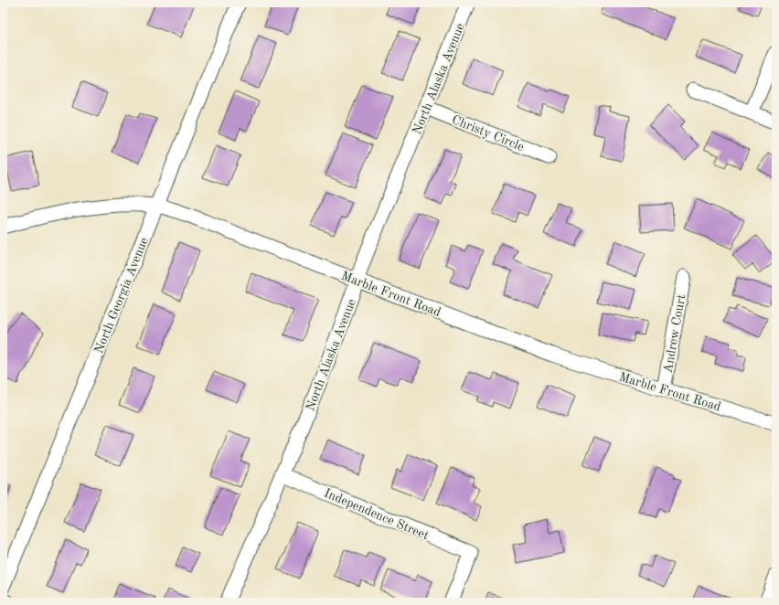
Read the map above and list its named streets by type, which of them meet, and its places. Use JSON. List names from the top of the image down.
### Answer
{
  "streets": {
    "street": [
      "North Alaska Avenue",
      "Christy Circle",
      "Marble Front Road",
      "North Georgia Avenue",
      "Andrew Court",
      "Independence Street"
    ]
  },
  "crossings": [
    ["North Alaska Avenue", "Christy Circle"],
    ["North Alaska Avenue", "Marble Front Road"],
    ["North Alaska Avenue", "Independence Street"],
    ["Marble Front Road", "North Georgia Avenue"],
    ["Marble Front Road", "Andrew Court"]
  ]
}
